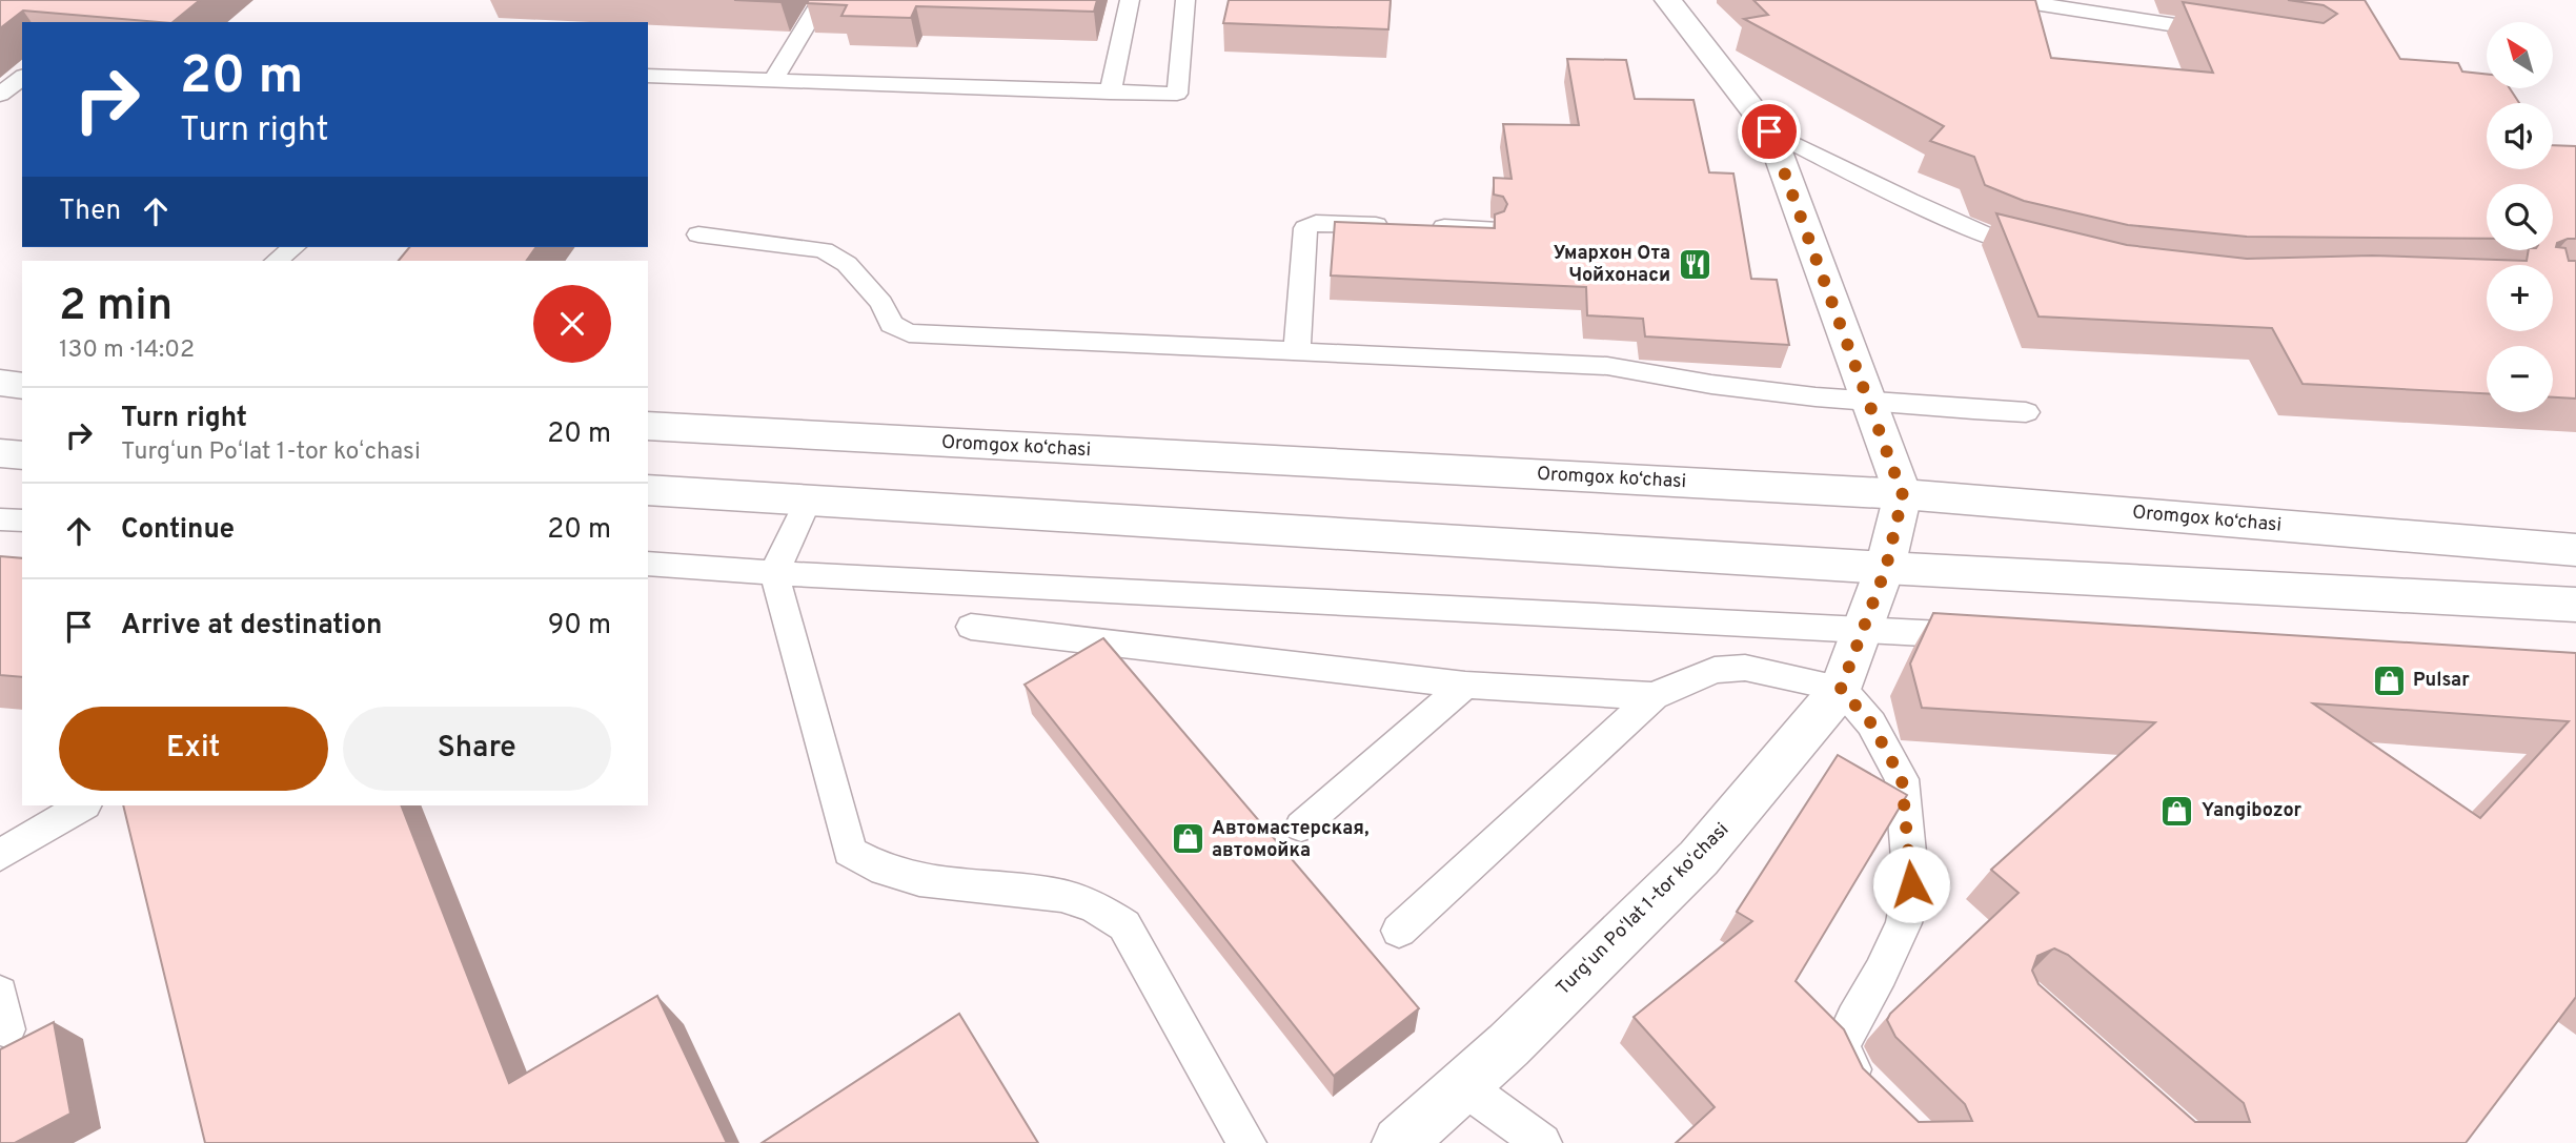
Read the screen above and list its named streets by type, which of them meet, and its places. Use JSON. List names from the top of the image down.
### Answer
{
  "streets": {
    "main road": ["Oromgox ko‘chasi", "Turgʻun Poʻlat 1-tor koʻchasi"]
  },
  "crossings": [
    ["Oromgox ko‘chasi", "Turgʻun Poʻlat 1-tor koʻchasi"]
  ],
  "places": {
    "restaurant": ["Умархон Ота Чойхонаси"],
    "shop": ["Pulsar", "Yangibozor", "Автомастерская, автомойка"]
  },
  "north": "top left",
  "page": {
    "map_buttons": ["+", "−"],
    "turn": ["20 m", "Turn right"],
    "then": "Then",
    "heading": ["2 min", "130 m · 14:02"],
    "list": [
      {
        "name": "Turn right",
        "note": "Turgʻun Poʻlat 1-tor koʻchasi",
        "value": "20 m"
      },
      {
        "name": "Continue",
        "value": "20 m"
      },
      {
        "name": "Arrive at destination",
        "value": "90 m"
      }
    ],
    "buttons": ["Exit", "Share"]
  }
}
